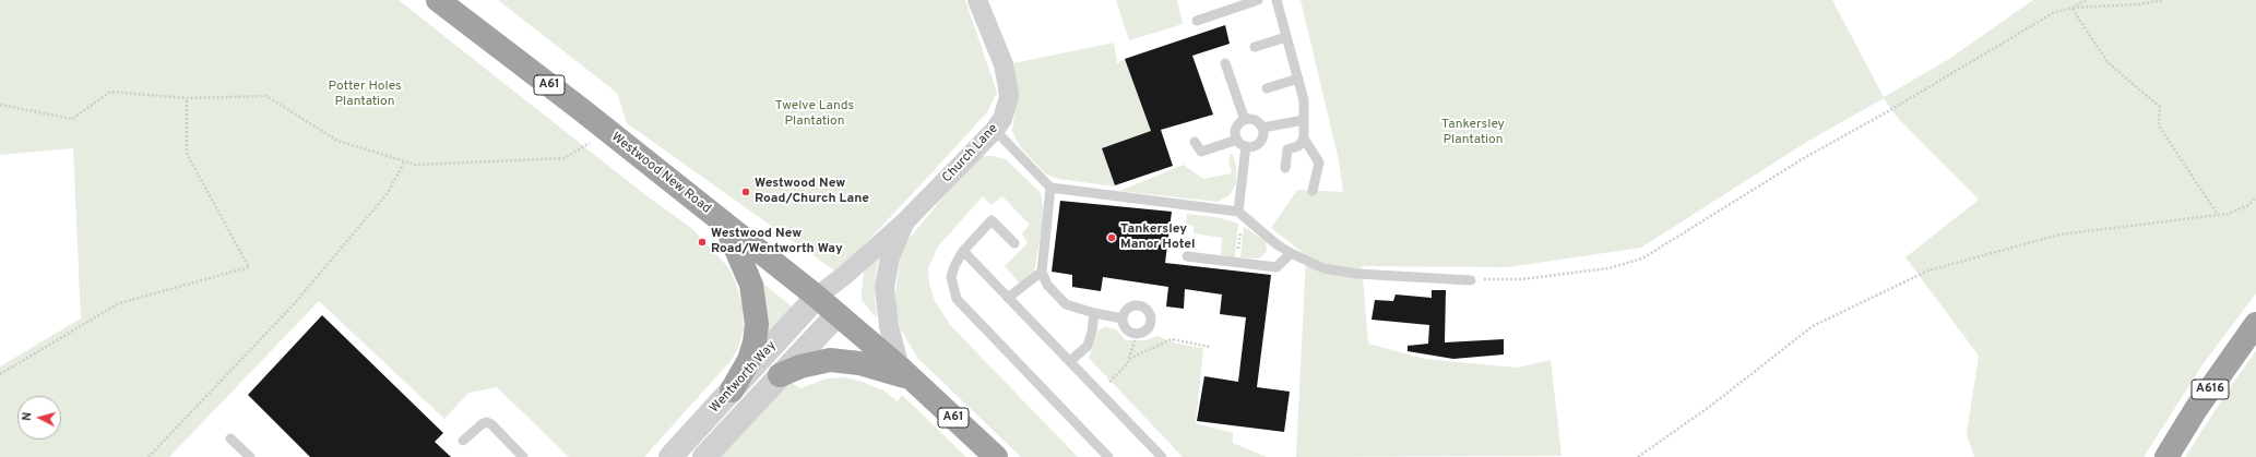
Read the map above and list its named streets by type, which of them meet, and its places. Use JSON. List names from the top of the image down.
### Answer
{
  "streets": {
    "highway": ["A61", "Westwood New Road", "A616"],
    "street": ["Church Lane", "Wentworth Way"]
  },
  "crossings": [
    ["Church Lane", "Westwood New Road"],
    ["Church Lane", "Wentworth Way"],
    ["Westwood New Road", "Wentworth Way"]
  ],
  "parks": ["Potter Holes Plantation", "Twelve Lands Plantation", "Tankersley Plantation"],
  "places": ["Westwood New Road/Church Lane", "Tankersley Manor Hotel", "Westwood New Road/Wentworth Way"],
  "north": "left"
}
